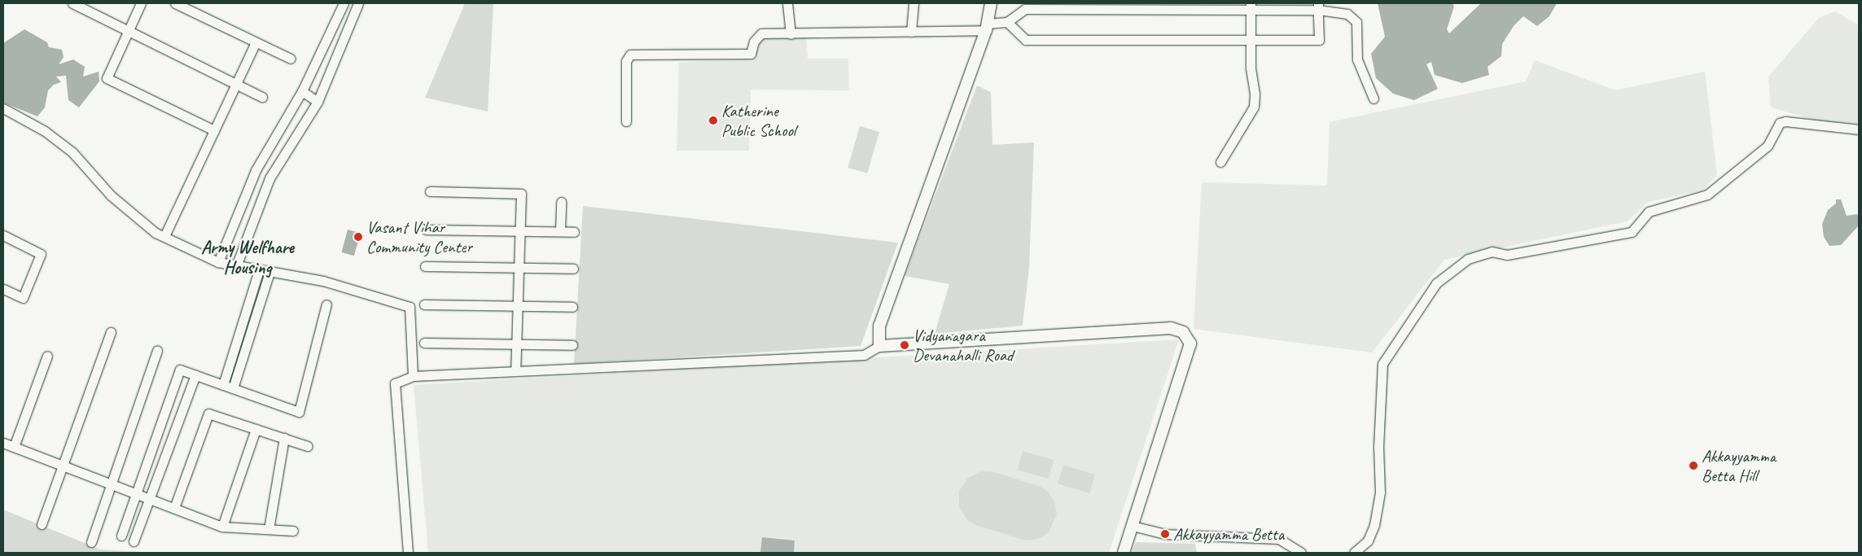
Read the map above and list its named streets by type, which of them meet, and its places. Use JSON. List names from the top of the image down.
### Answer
{
  "districts": ["Army Welfhare Housing"],
  "places": [
    "Katherine Public School",
    "Vasant Vihar Community Center",
    "Vidyanagara Devanahalli Road",
    "Akkayyamma Betta Hill",
    "Akkayyamma Betta"
  ]
}
